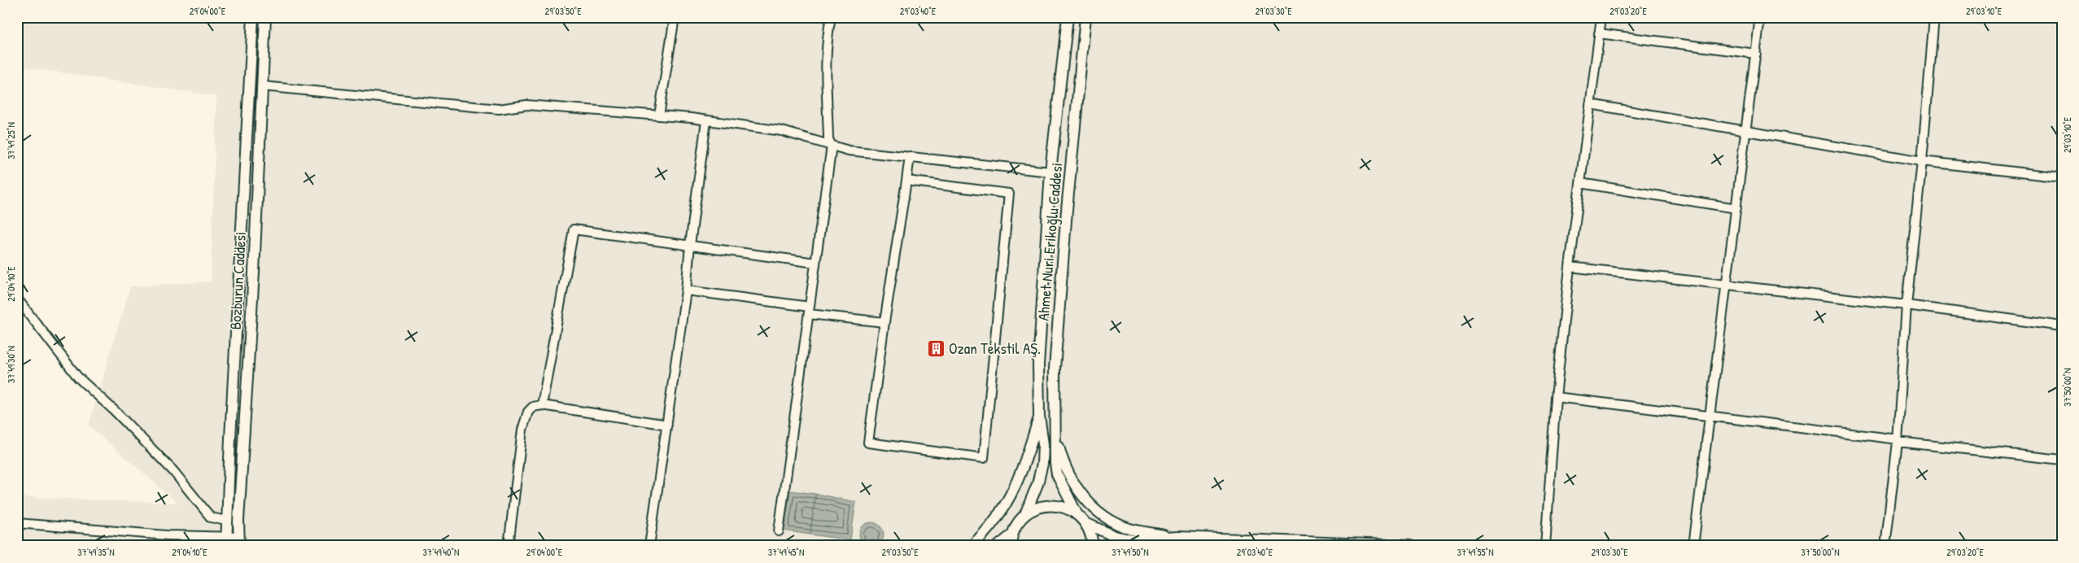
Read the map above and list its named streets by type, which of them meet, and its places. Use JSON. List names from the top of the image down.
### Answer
{
  "streets": {
    "main road": ["Ahmet Nuri Erikoğlu Caddesi", "Bozburun Caddesi"]
  },
  "places": {
    "building": ["Ozan Tekstil AŞ."]
  },
  "coordinates": [
    "29°04'00\"E",
    "29°03'50\"E",
    "29°03'40\"E",
    "29°03'30\"E",
    "29°03'20\"E",
    "29°03'10\"E",
    "37°49'25\"N",
    "29°04'10\"E",
    "37°49'30\"N",
    "37°50'00\"N",
    "37°49'35\"N",
    "37°49'40\"N",
    "37°49'45\"N",
    "37°49'50\"N",
    "37°49'55\"N"
  ]
}
